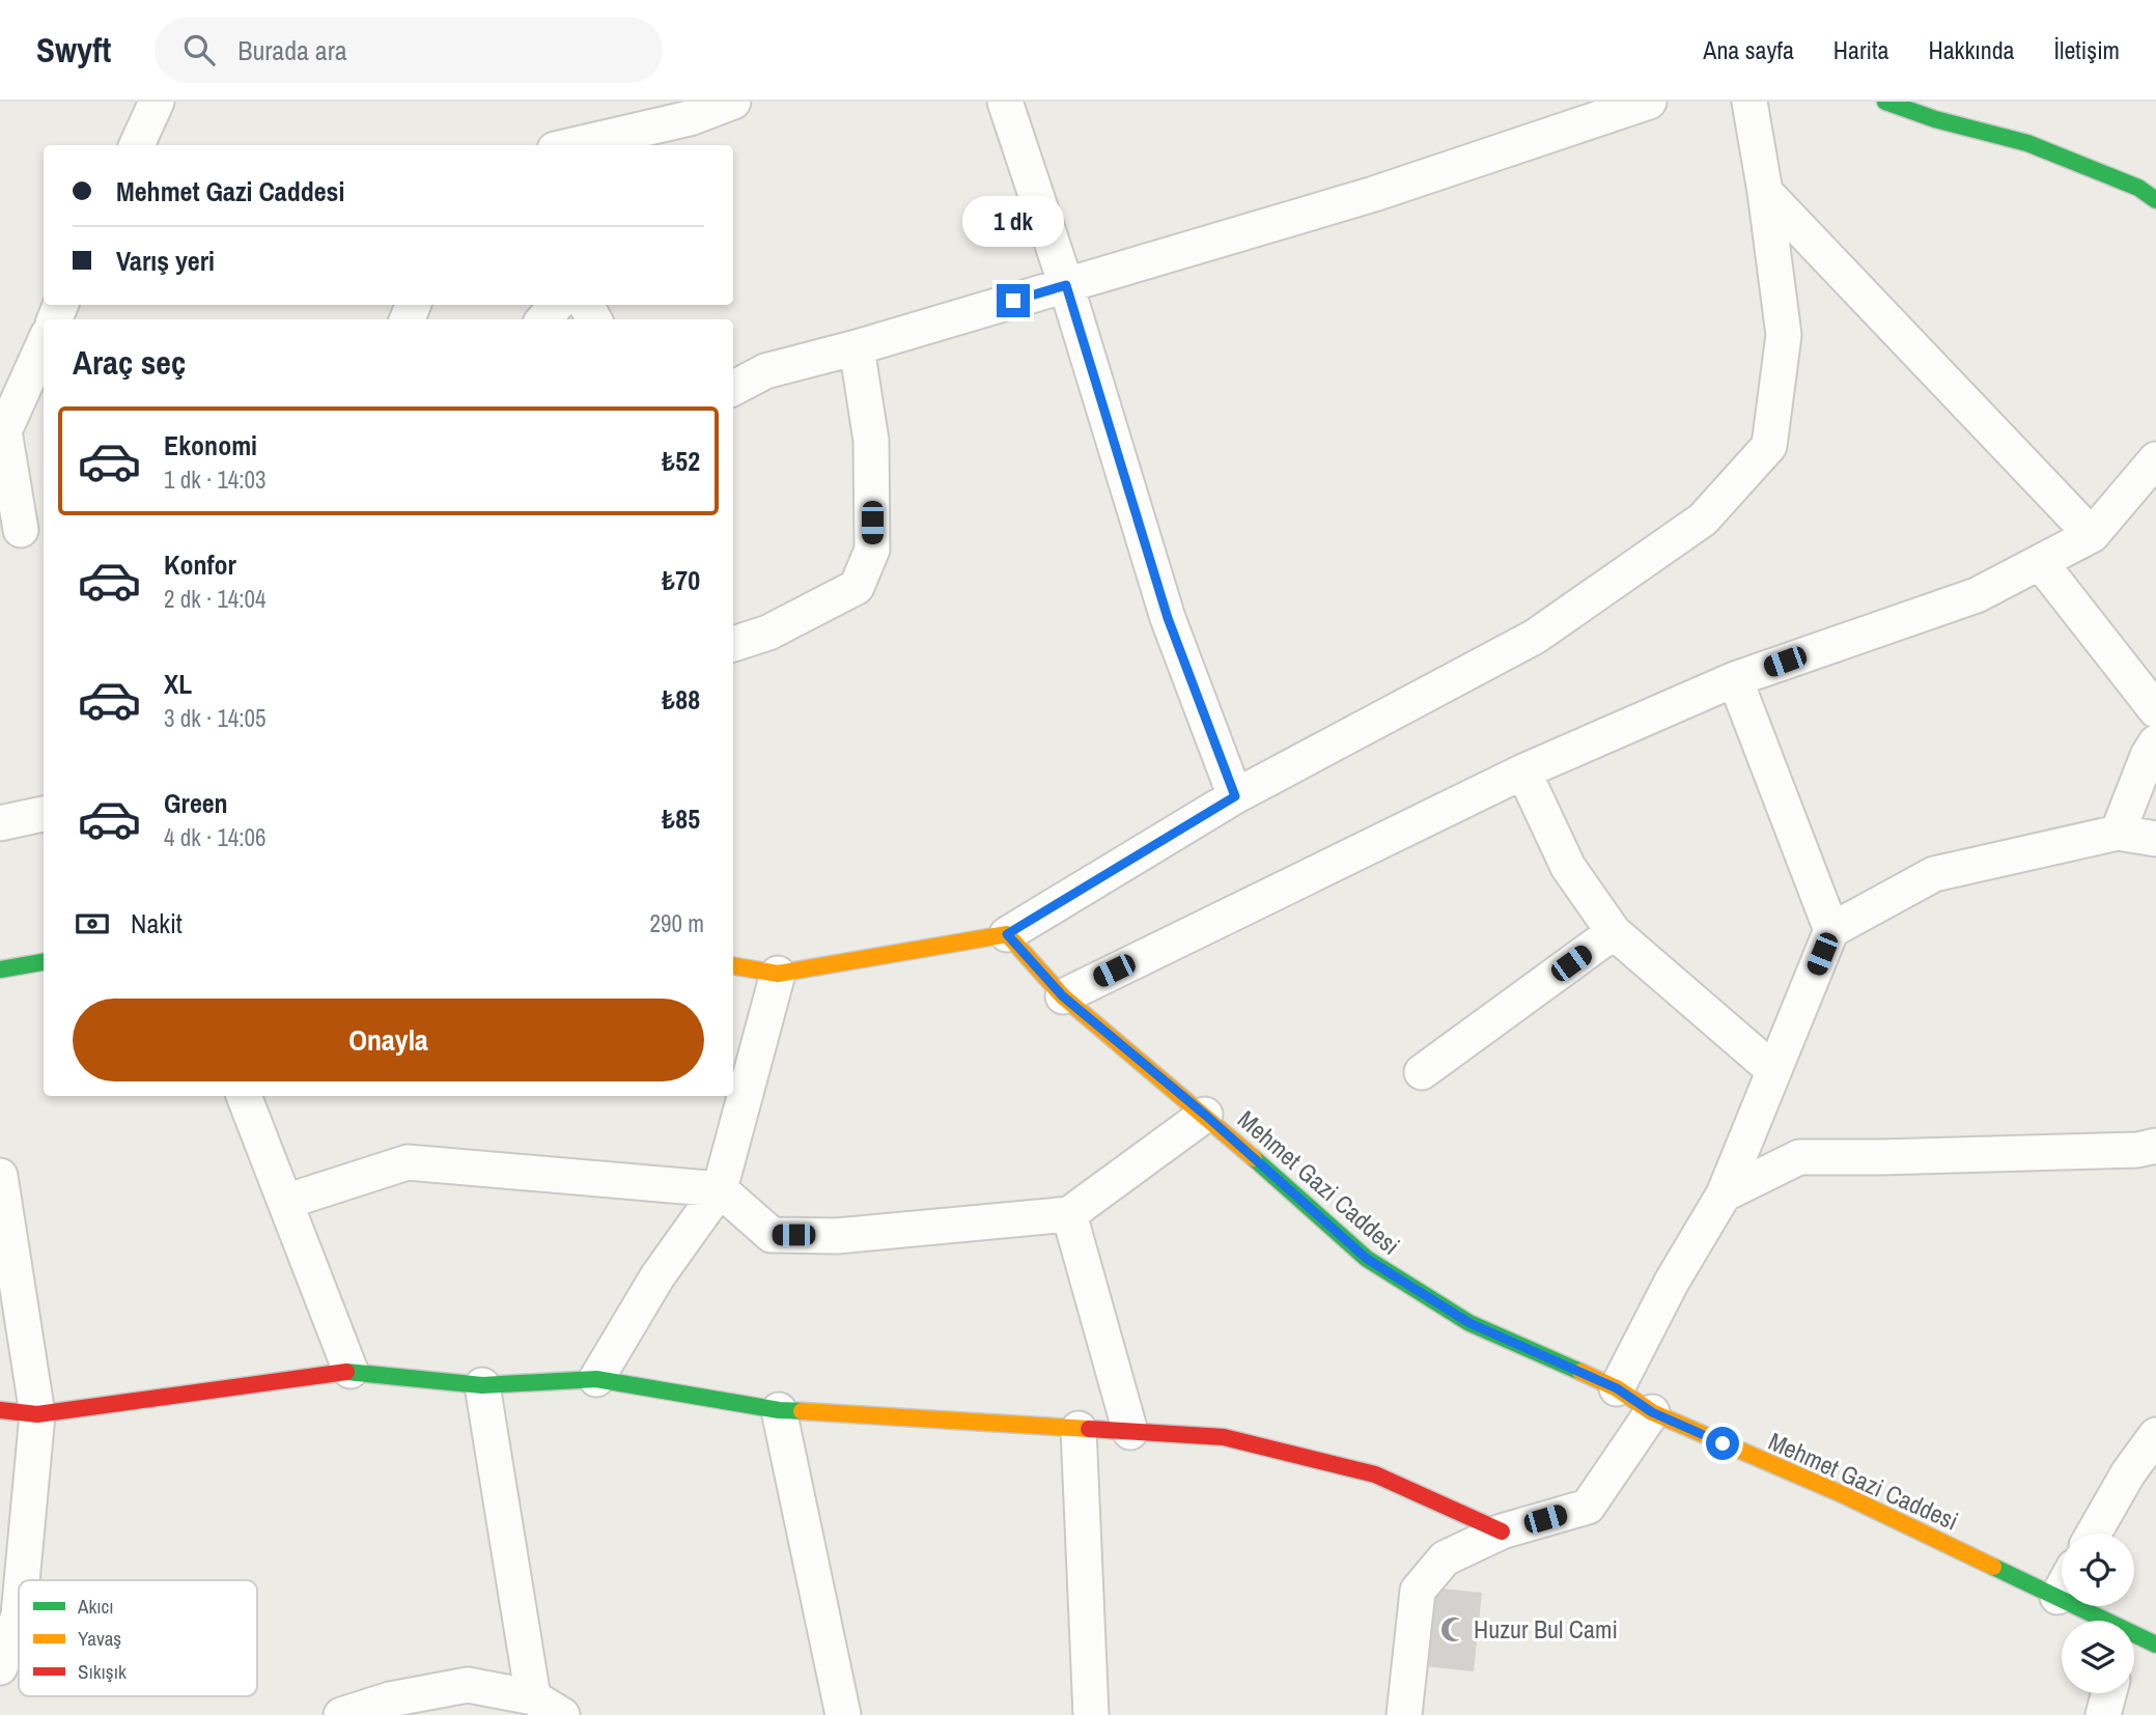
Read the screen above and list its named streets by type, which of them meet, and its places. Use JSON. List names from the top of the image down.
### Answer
{
  "streets": {
    "street": ["Mehmet Gazi Caddesi"]
  },
  "places": {
    "mosque": ["Huzur Bul Cami"]
  },
  "legend": ["Akıcı", "Yavaş", "Sıkışık"],
  "page": {
    "header": "Swyft",
    "search": "Burada ara",
    "nav": [
      "Ana sayfa",
      "Harita",
      "Hakkında",
      "İletişim"
    ],
    "banner": ["Mehmet Gazi Caddesi", "Varış yeri"],
    "bubble": "1 dk",
    "heading": "Araç seç",
    "list": [
      {
        "name": "Ekonomi",
        "note": "1 dk · 14:03",
        "value": "₺52"
      },
      {
        "name": "Konfor",
        "note": "2 dk · 14:04",
        "value": "₺70"
      },
      {
        "name": "XL",
        "note": "3 dk · 14:05",
        "value": "₺88"
      },
      {
        "name": "Green",
        "note": "4 dk · 14:06",
        "value": "₺85"
      }
    ],
    "pay": ["Nakit", "290 m"],
    "buttons": "Onayla"
  }
}
